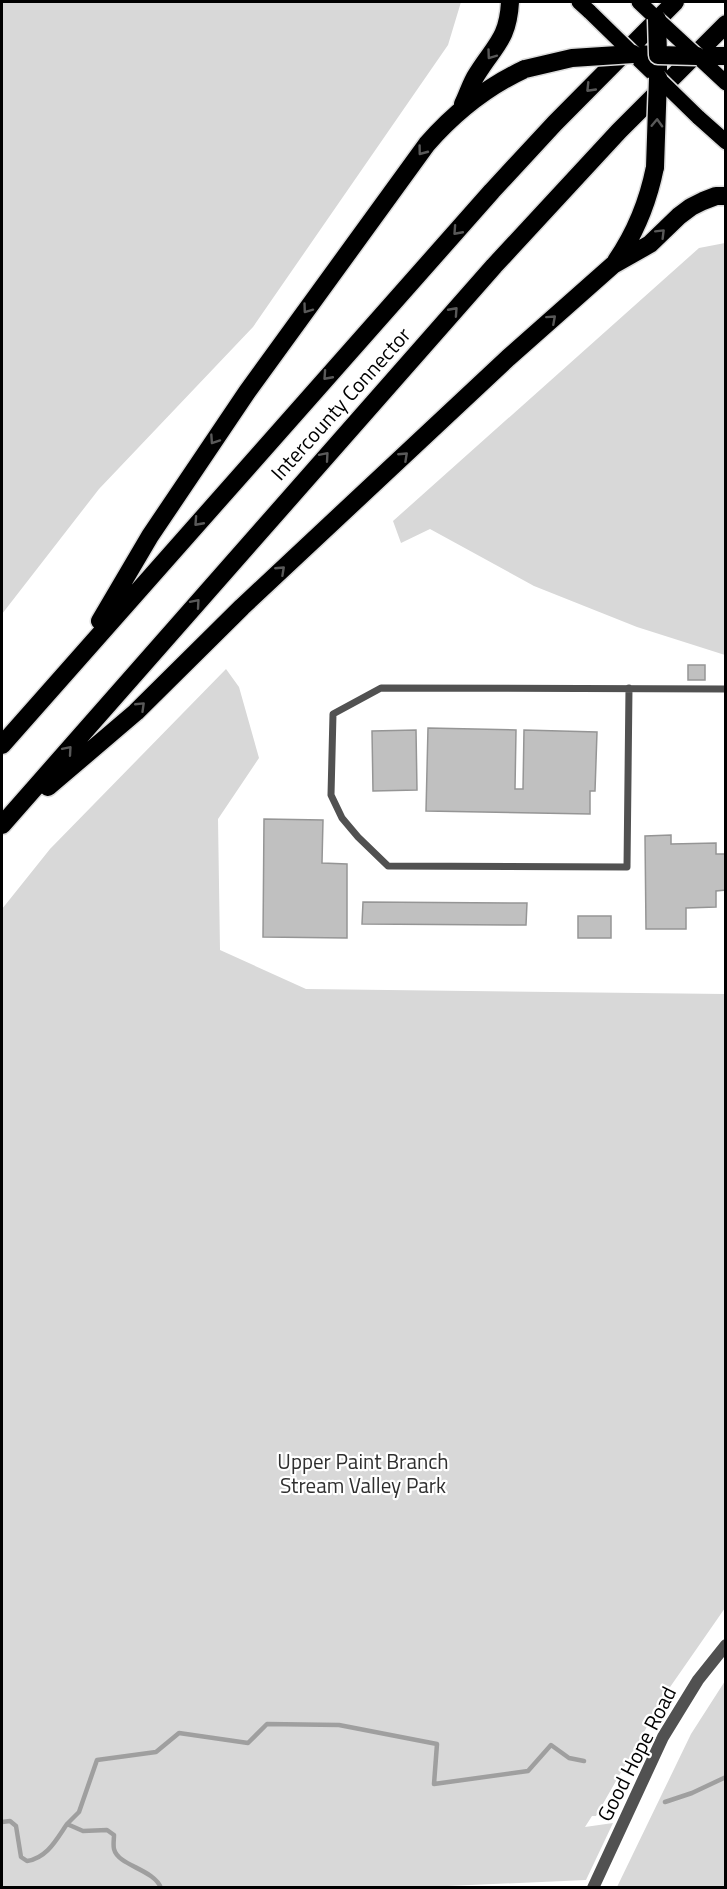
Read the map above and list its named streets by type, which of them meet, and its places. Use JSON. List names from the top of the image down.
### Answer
{
  "streets": {
    "highway": ["Intercounty Connector"],
    "street": ["Good Hope Road"]
  },
  "parks": ["Upper Paint Branch Stream Valley Park"]
}
